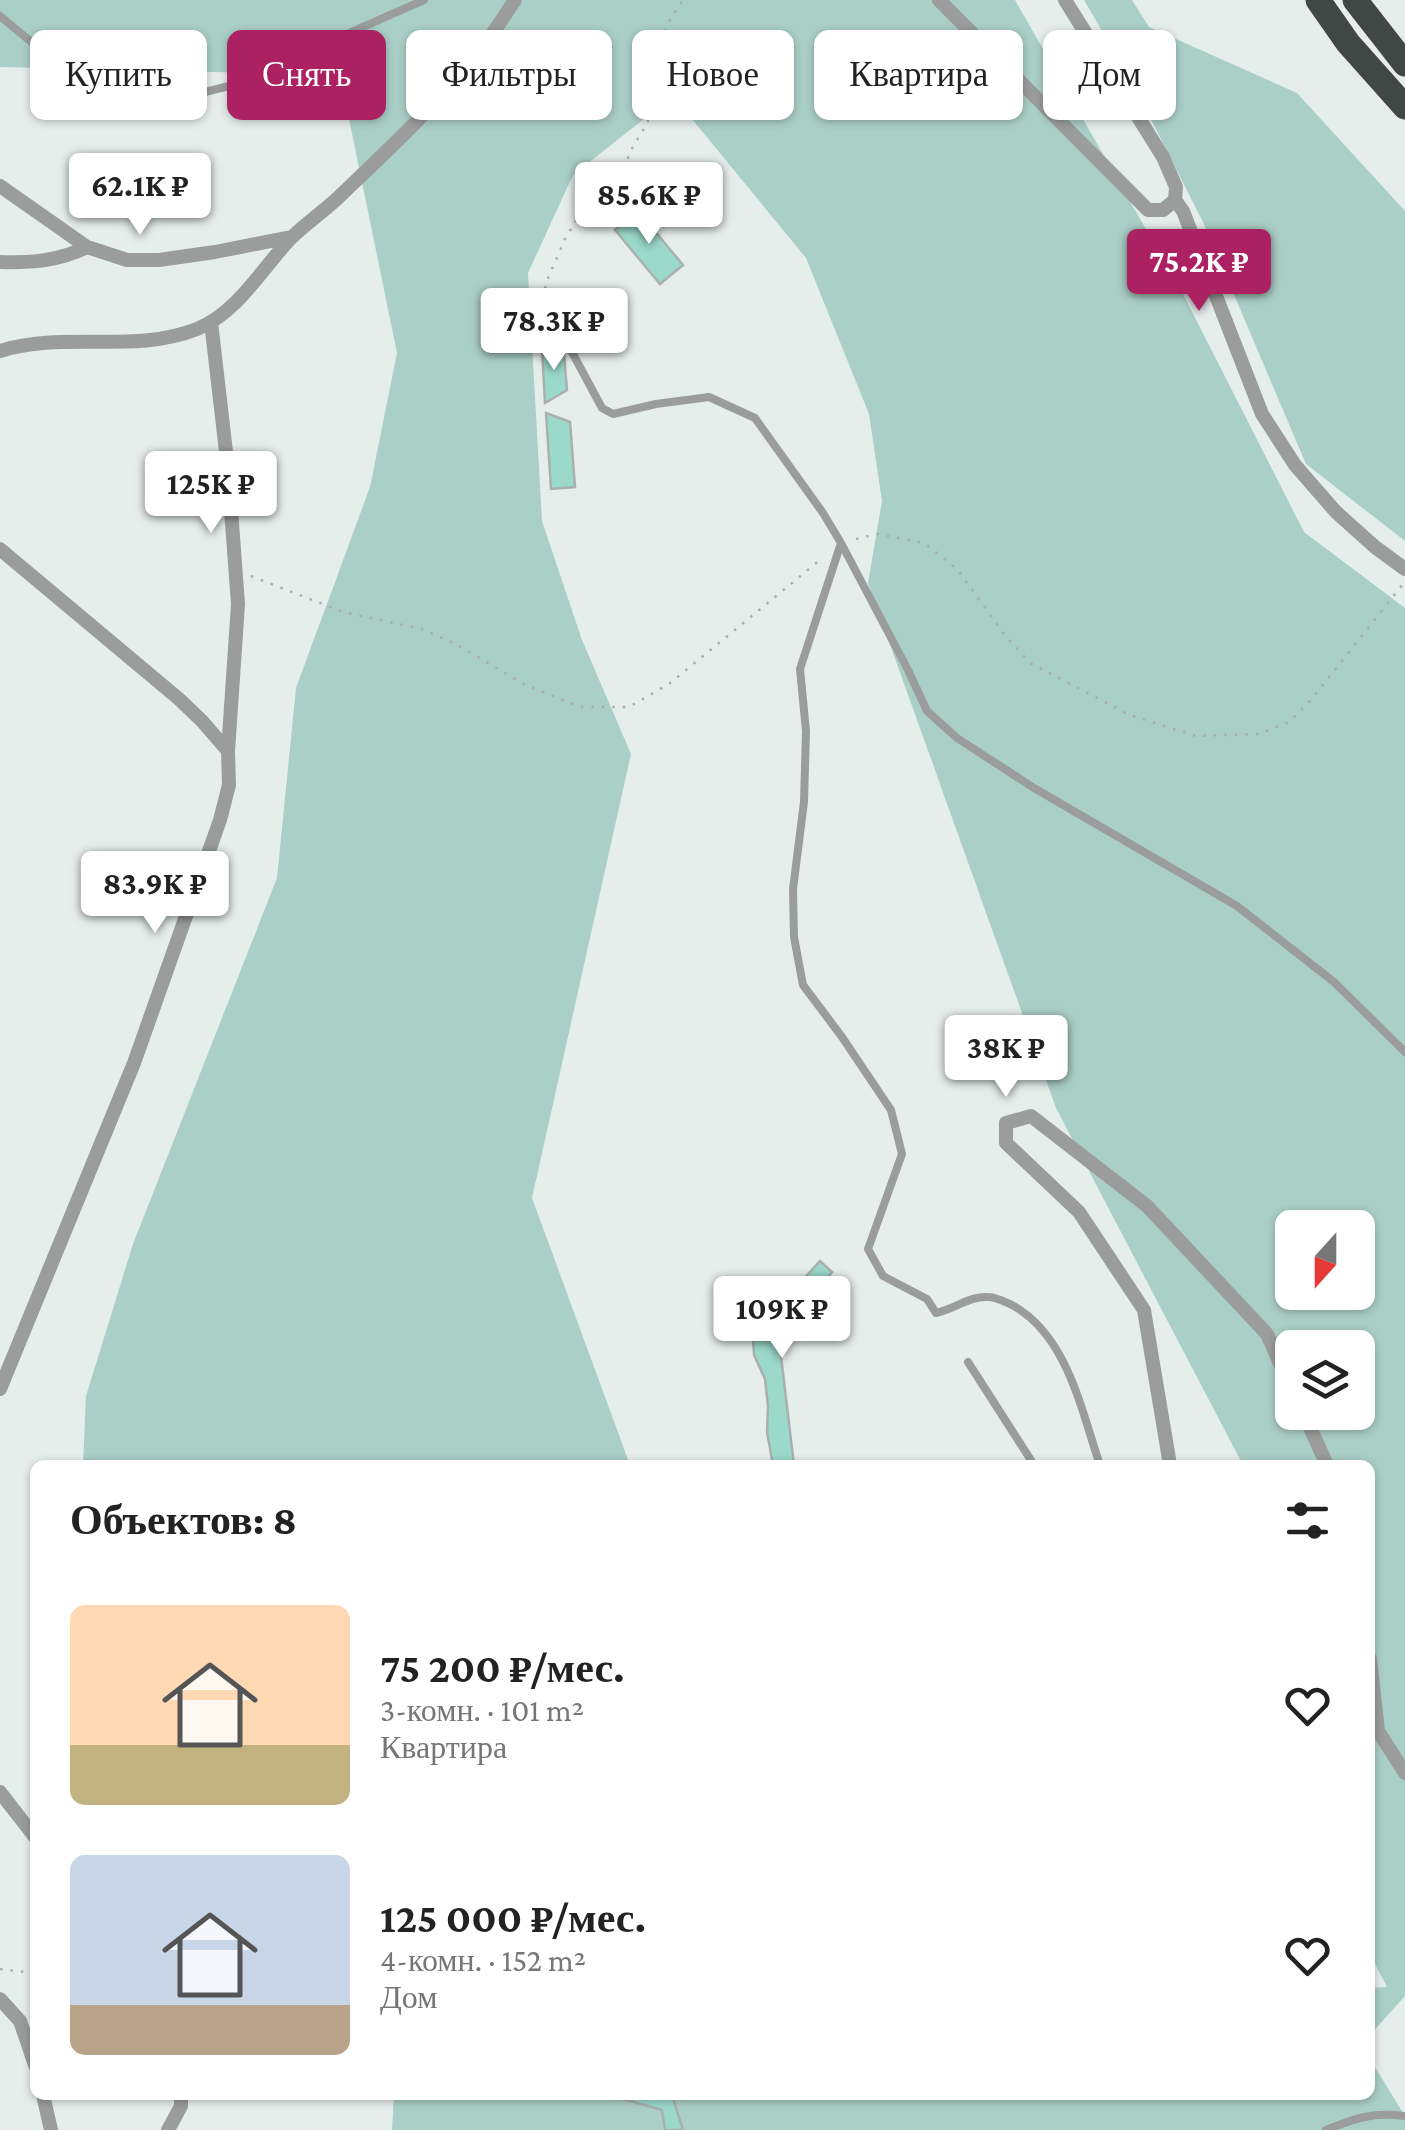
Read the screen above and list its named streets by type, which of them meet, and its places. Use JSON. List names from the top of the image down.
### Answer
{
  "north": "bottom",
  "page": {
    "chip": [
      "Купить",
      "Снять",
      "Фильтры",
      "Новое",
      "Квартира",
      "Дом"
    ],
    "price": [
      "62.1K ₽",
      "85.6K ₽",
      "75.2K ₽",
      "78.3K ₽",
      "125K ₽",
      "83.9K ₽",
      "38K ₽",
      "109K ₽"
    ],
    "heading": "Объектов: 8",
    "list": [
      {
        "name": "75 200 ₽/мес.",
        "note": "3-комн. · 101 m² · Квартира"
      },
      {
        "name": "125 000 ₽/мес.",
        "note": "4-комн. · 152 m² · Дом"
      }
    ]
  }
}
